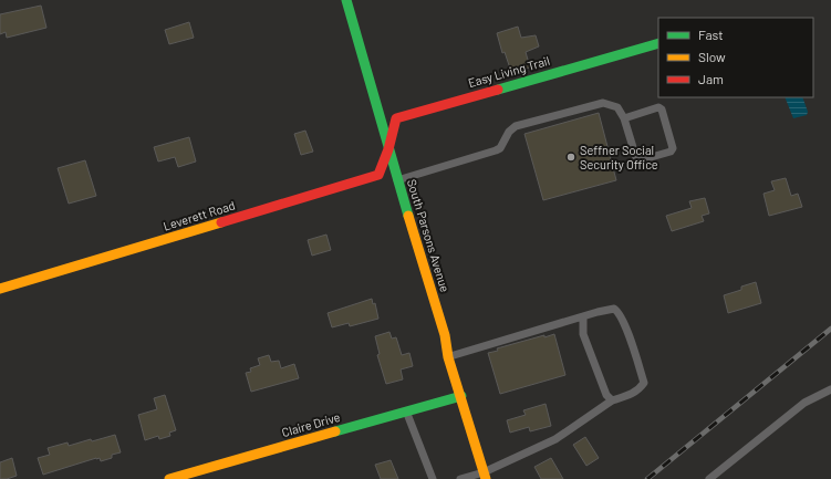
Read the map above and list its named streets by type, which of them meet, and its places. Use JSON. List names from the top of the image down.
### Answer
{
  "streets": {
    "street": [
      "Easy Living Trail",
      "Leverett Road",
      "South Parsons Avenue",
      "Claire Drive"
    ]
  },
  "crossings": [
    ["Easy Living Trail", "Leverett Road"],
    ["Easy Living Trail", "South Parsons Avenue"],
    ["Leverett Road", "South Parsons Avenue"],
    ["South Parsons Avenue", "Claire Drive"]
  ],
  "places": ["Seffner Social Security Office"],
  "legend": ["Fast", "Slow", "Jam"]
}
